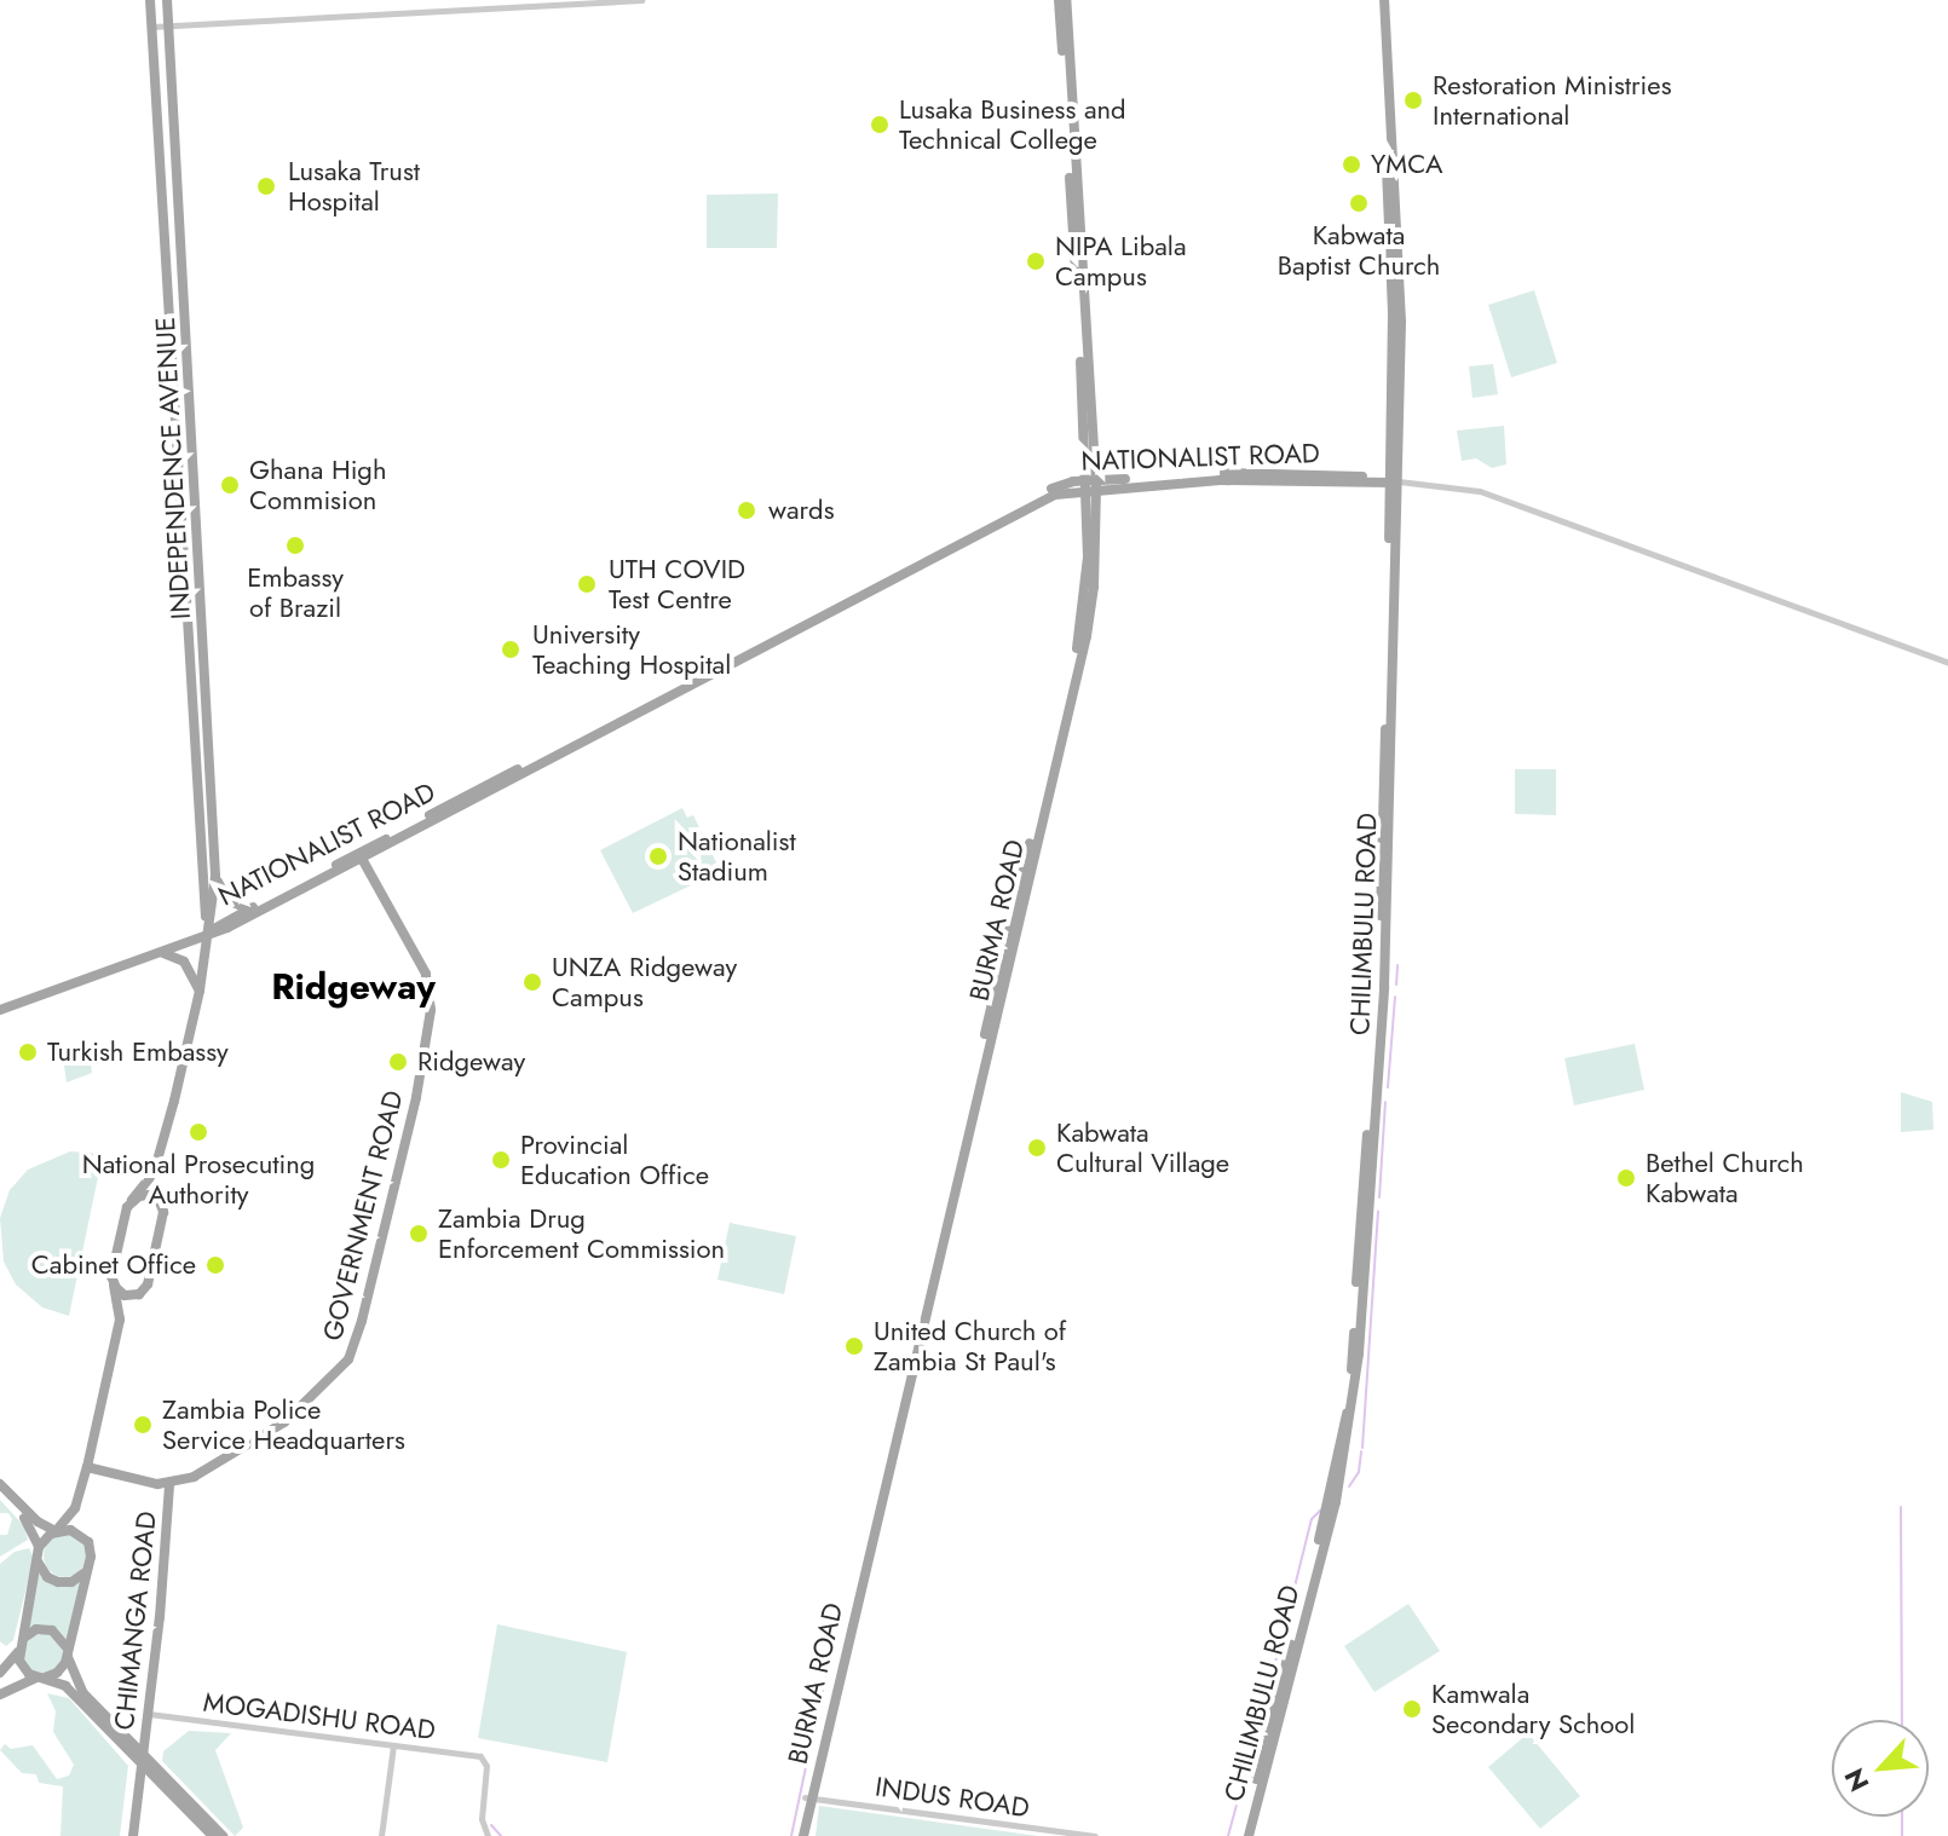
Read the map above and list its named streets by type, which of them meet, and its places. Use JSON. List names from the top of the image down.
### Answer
{
  "streets": {
    "main road": [
      "NATIONALIST ROAD",
      "INDEPENDENCE AVENUE",
      "BURMA ROAD",
      "CHILIMBULU ROAD",
      "GOVERNMENT ROAD",
      "CHIMANGA ROAD"
    ],
    "street": ["MOGADISHU ROAD", "INDUS ROAD"]
  },
  "crossings": [
    ["NATIONALIST ROAD", "INDEPENDENCE AVENUE"],
    ["NATIONALIST ROAD", "BURMA ROAD"],
    ["NATIONALIST ROAD", "CHILIMBULU ROAD"],
    ["NATIONALIST ROAD", "GOVERNMENT ROAD"],
    ["BURMA ROAD", "INDUS ROAD"],
    ["GOVERNMENT ROAD", "CHIMANGA ROAD"],
    ["CHIMANGA ROAD", "MOGADISHU ROAD"]
  ],
  "districts": ["Ridgeway"],
  "places": [
    "Restoration Ministries International",
    "Lusaka Business and Technical College",
    "YMCA",
    "Lusaka Trust Hospital",
    "Kabwata Baptist Church",
    "NIPA Libala Campus",
    "Ghana High Commision",
    "wards",
    "Embassy of Brazil",
    "UTH COVID Test Centre",
    "University Teaching Hospital",
    "Nationalist Stadium",
    "UNZA Ridgeway Campus",
    "Turkish Embassy",
    "Ridgeway",
    "National Prosecuting Authority",
    "Kabwata Cultural Village",
    "Provincial Education Office",
    "Bethel Church Kabwata",
    "Zambia Drug Enforcement Commission",
    "Cabinet Office",
    "United Church of Zambia St Paul's",
    "Zambia Police Service Headquarters",
    "Kamwala Secondary School"
  ],
  "north": "bottom left"
}
